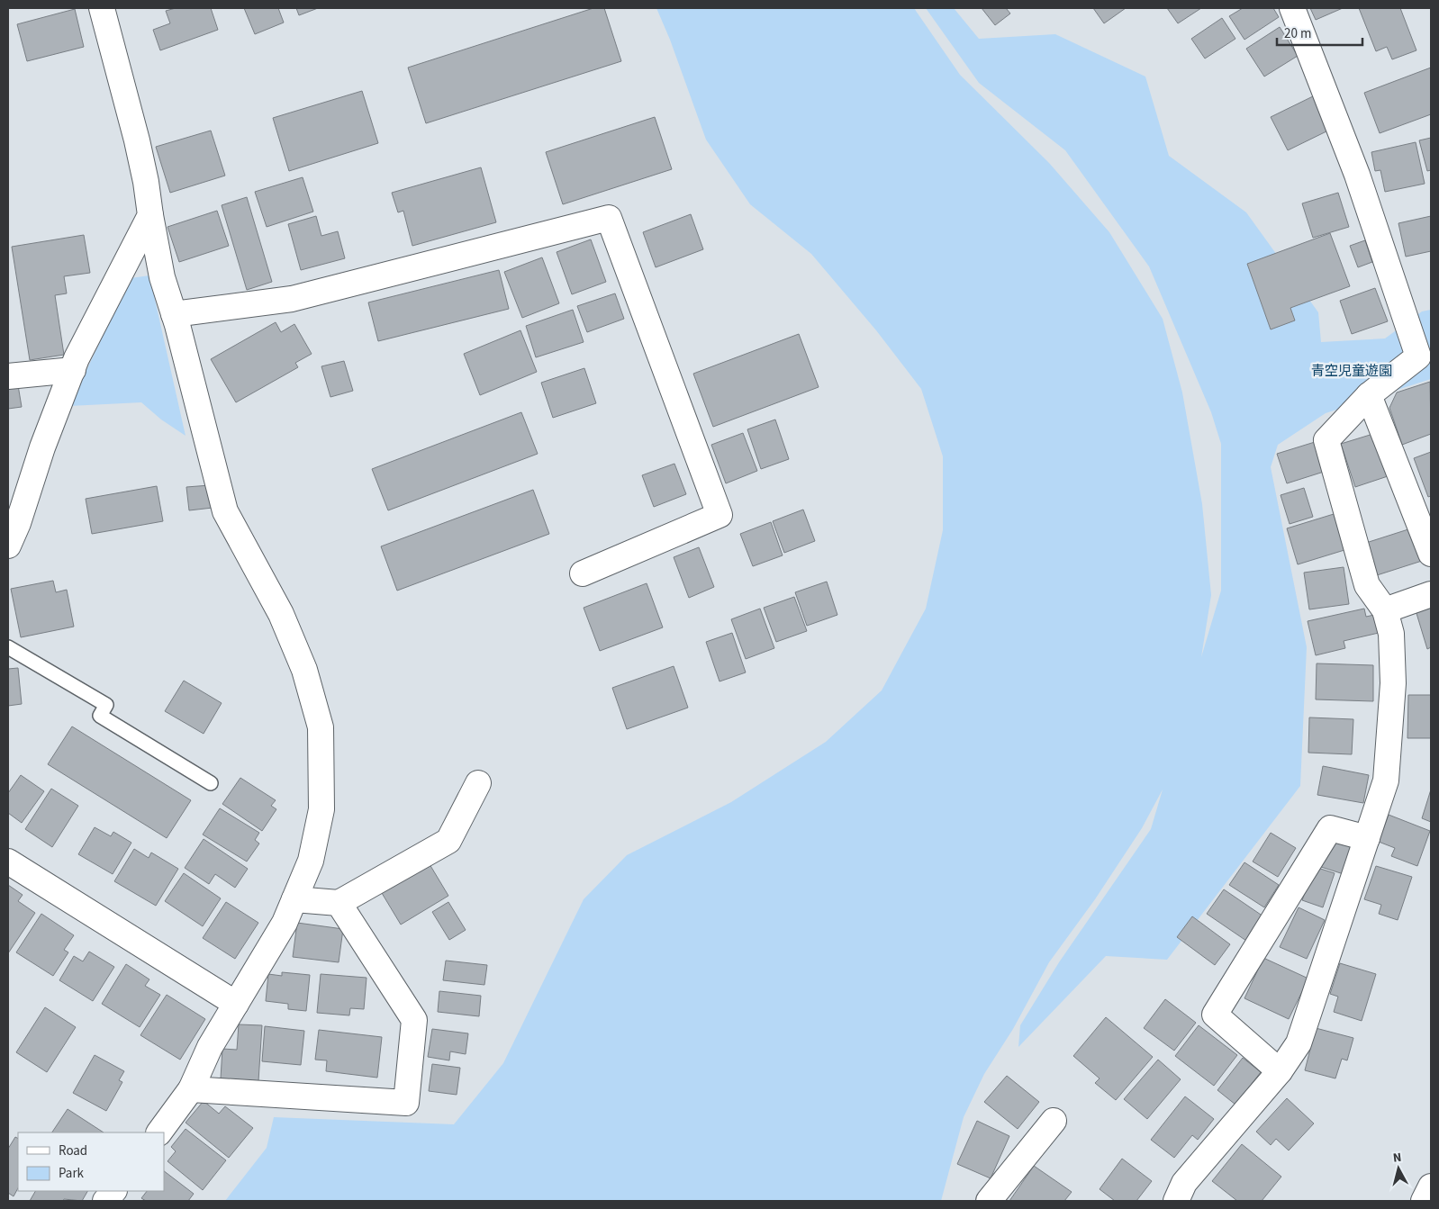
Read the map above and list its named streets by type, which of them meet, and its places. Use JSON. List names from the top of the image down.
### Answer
{
  "parks": ["青空児童遊園"],
  "legend": ["Road", "Park"],
  "scale_bar": "20 m",
  "north": "top"
}
